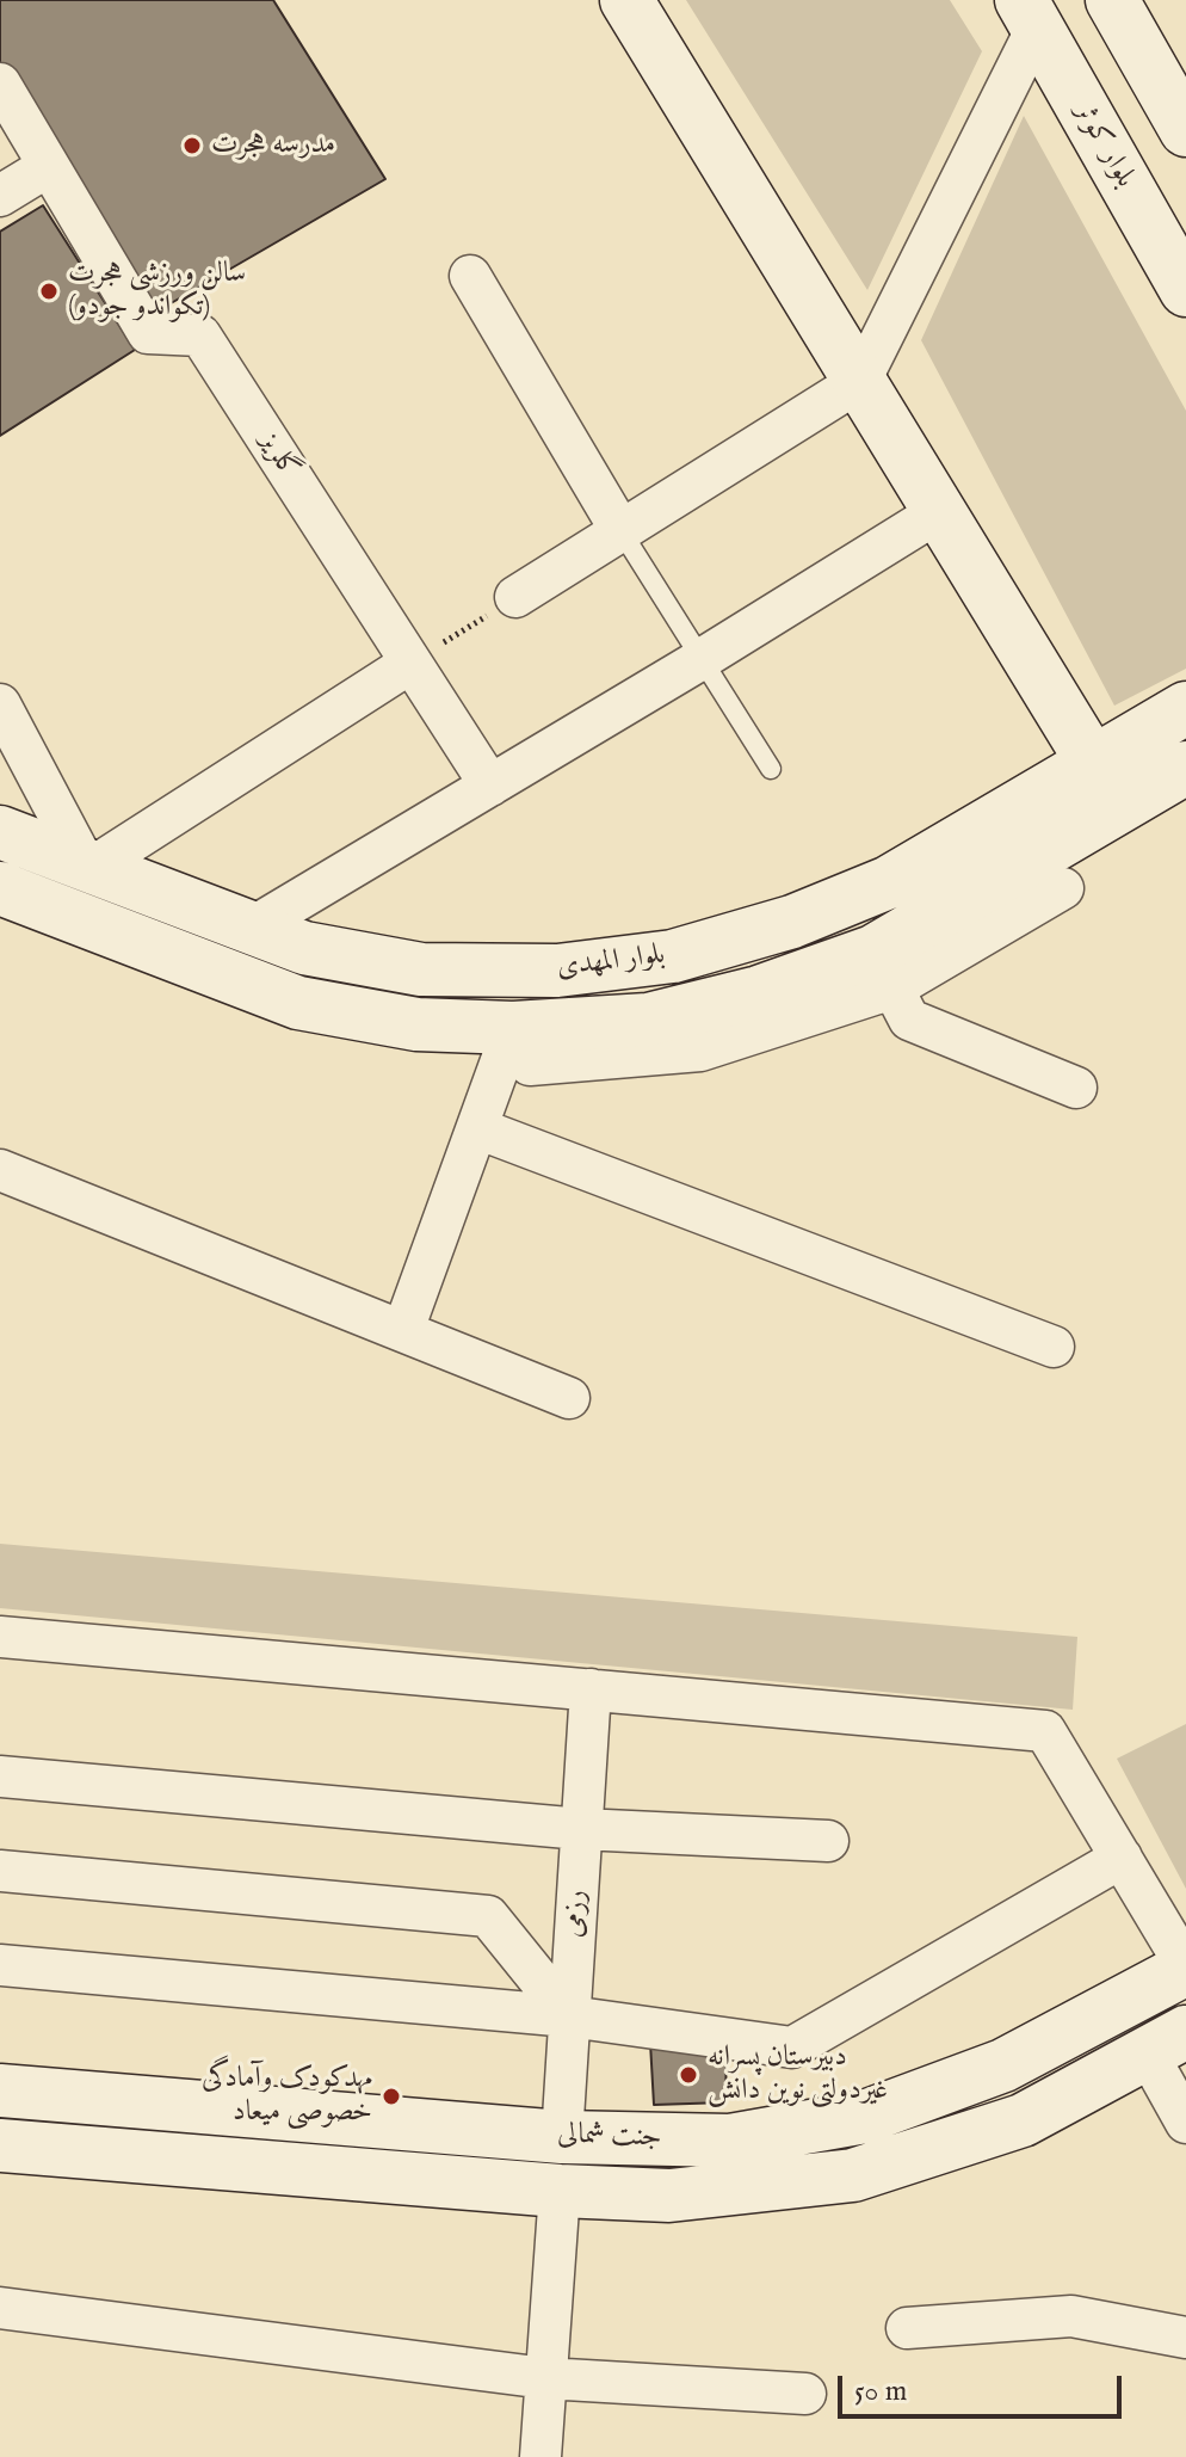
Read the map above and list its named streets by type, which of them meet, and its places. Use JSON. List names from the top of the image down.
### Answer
{
  "streets": {
    "main road": ["بلوار کوثر", "بلوار المهدی", "جنت شمالی"],
    "street": ["گلریز", "رزمی"]
  },
  "crossings": [
    ["رزمی", "جنت شمالی"]
  ],
  "places": [
    "مدرسه هجرت",
    "سالن ورزشی هجرت (تکواندو جودو)",
    "دبیرستان پسرانه غیردولتی نوین دانش",
    "مهدکودک وآمادگی خصوصی میعاد"
  ],
  "scale_bar": "50 m"
}
